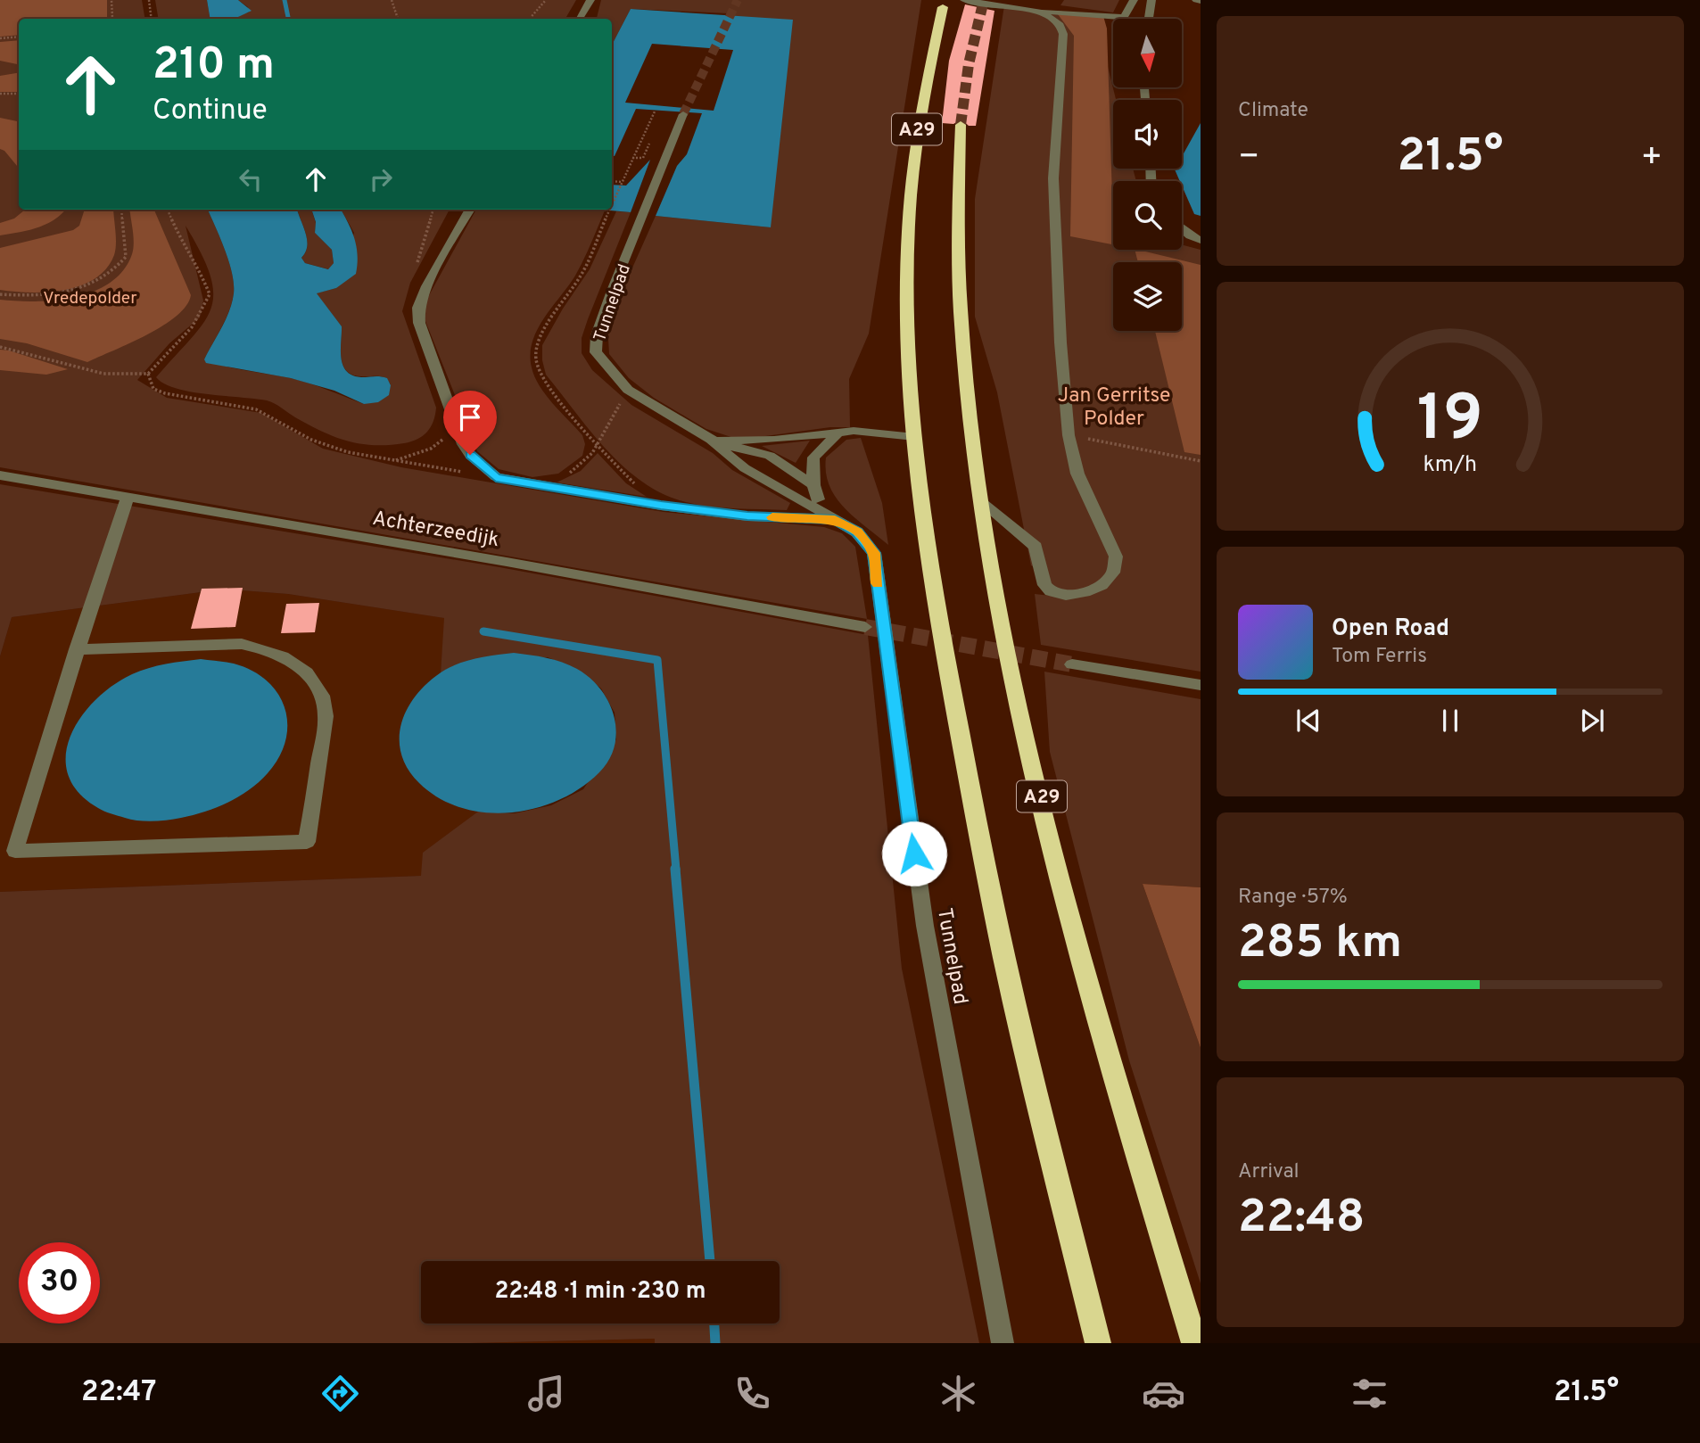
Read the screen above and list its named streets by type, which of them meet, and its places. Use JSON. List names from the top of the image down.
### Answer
{
  "streets": {
    "highway": ["A29"],
    "street": ["Tunnelpad", "Achterzeedijk"]
  },
  "parks": ["Vredepolder", "Jan Gerritse Polder"],
  "north": "bottom",
  "page": {
    "tile": [
      "Climate",
      ["Range · 57%", "285 km"],
      ["Arrival", "22:48"]
    ],
    "turn": ["210 m", "Continue"],
    "heat": ["−", "21.5°", "+"],
    "song": ["Open Road", "Tom Ferris"],
    "limit": "30",
    "trip": "22:48 · 1 min · 230 m",
    "tabs": ["22:47", "21.5°"],
    "gauge": ["19", "km/h"]
  }
}
